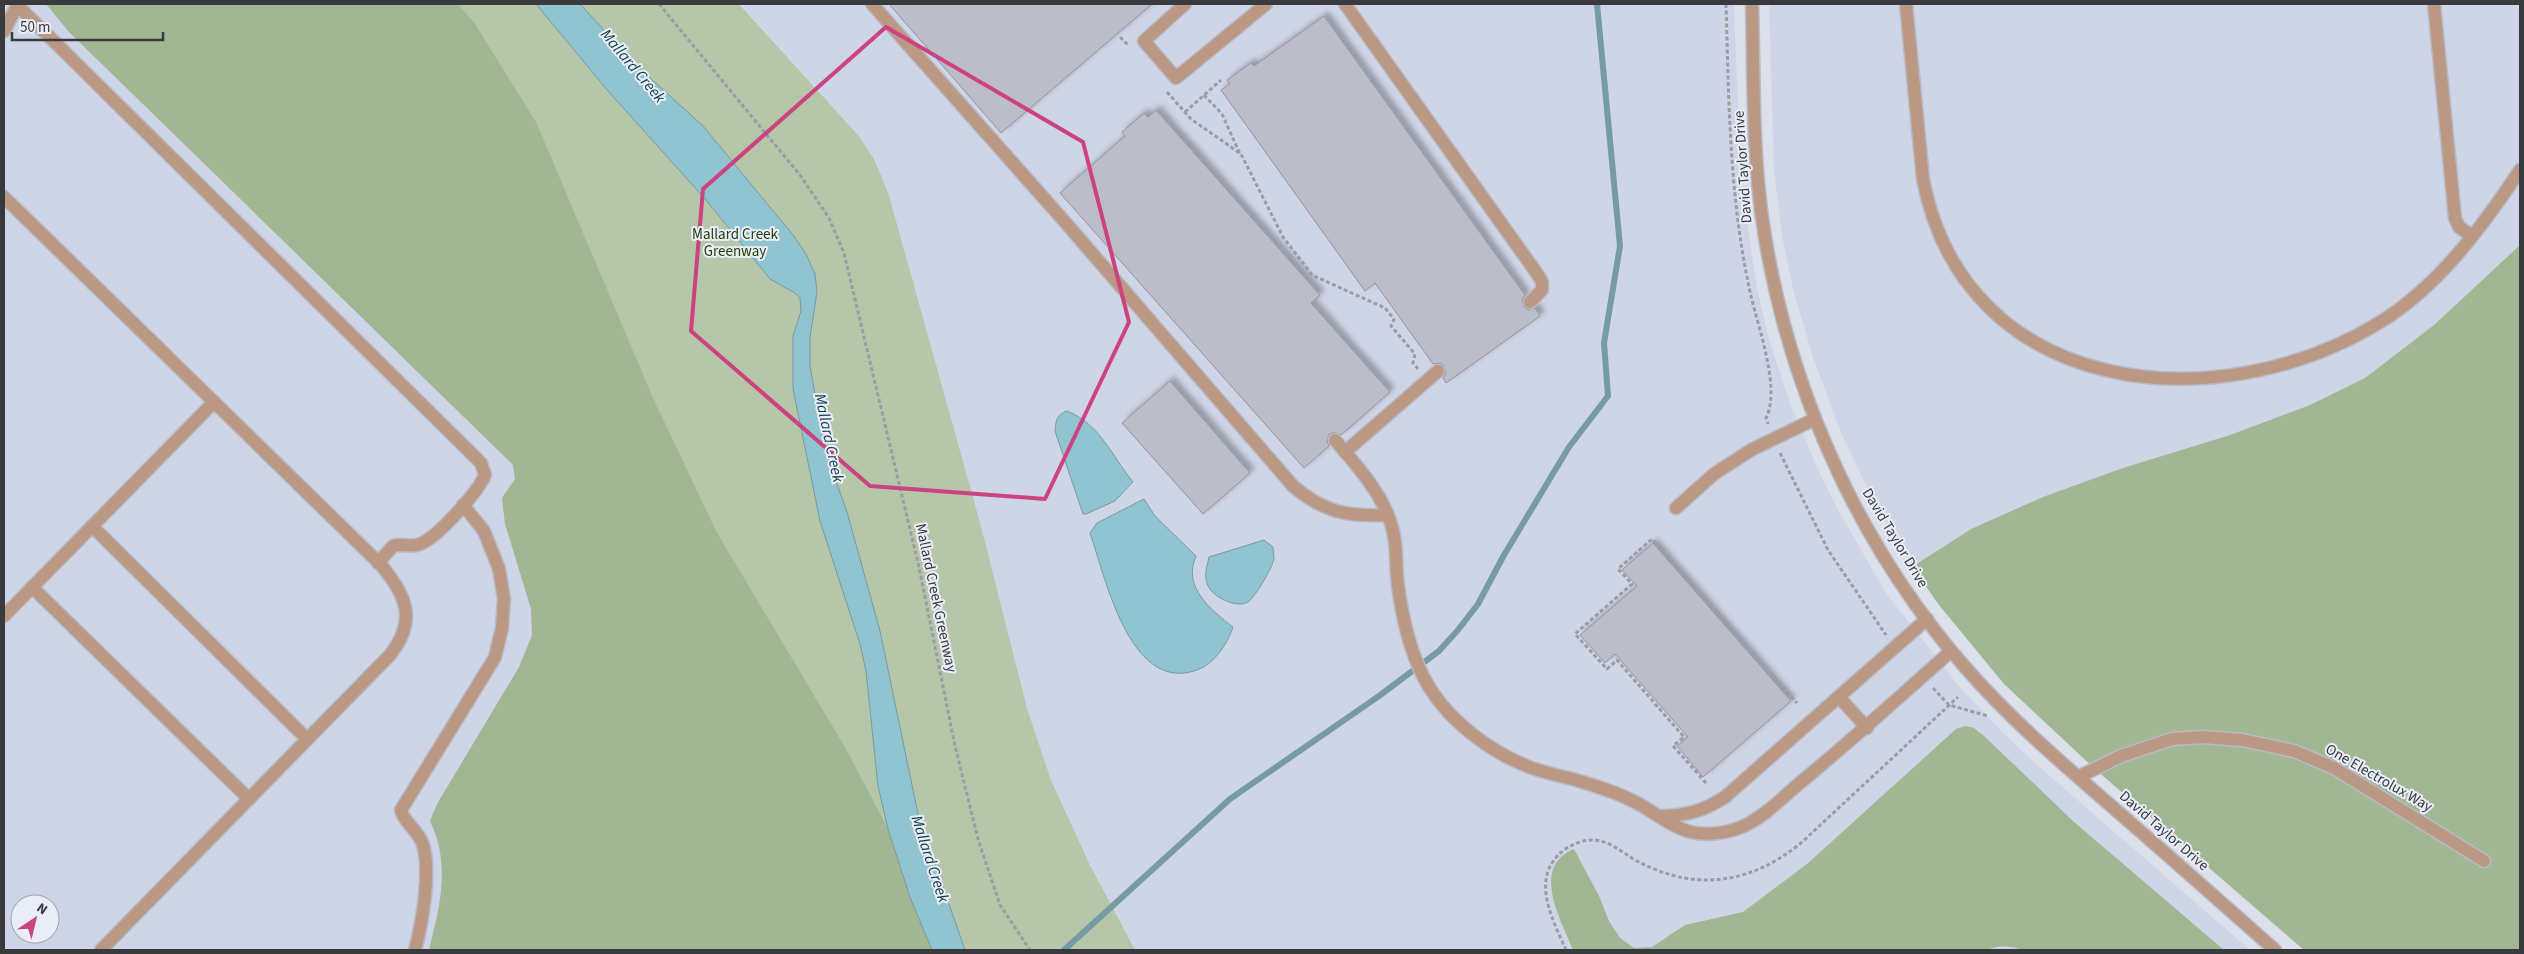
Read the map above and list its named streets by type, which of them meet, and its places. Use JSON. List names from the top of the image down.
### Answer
{
  "streets": {
    "street": ["David Taylor Drive", "One Electrolux Way"],
    "path": ["Mallard Creek Greenway"]
  },
  "crossings": [
    ["David Taylor Drive", "One Electrolux Way"]
  ],
  "water": ["Mallard Creek"],
  "parks": ["Mallard Creek Greenway"],
  "scale_bar": "50 m",
  "north": "top right"
}
